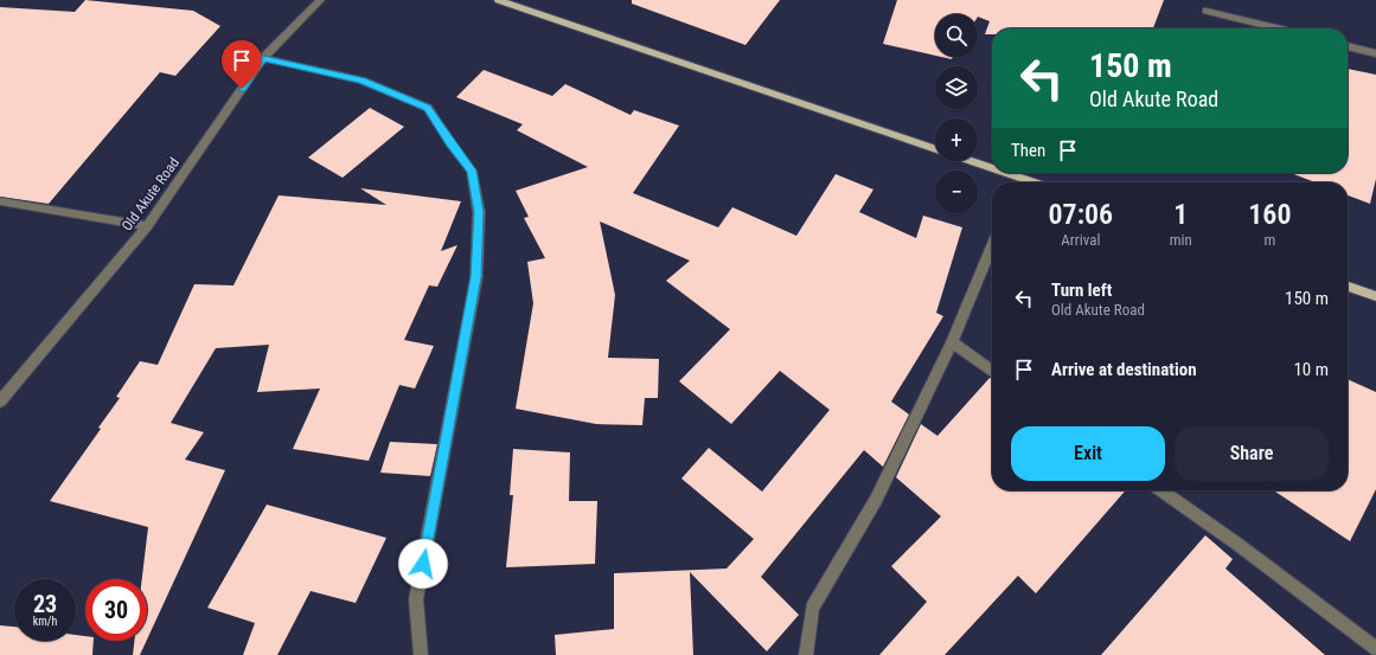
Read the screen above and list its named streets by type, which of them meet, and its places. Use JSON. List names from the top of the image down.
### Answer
{
  "streets": {
    "street": ["Old Akute Road"]
  },
  "page": {
    "map_buttons": ["+", "−"],
    "turn": ["150 m", "Old Akute Road"],
    "then": "Then",
    "eta": [
      "07:06",
      "Arrival",
      "1",
      "min",
      "160",
      "m"
    ],
    "list": [
      {
        "name": "Turn left",
        "note": "Old Akute Road",
        "value": "150 m"
      },
      {
        "name": "Arrive at destination",
        "value": "10 m"
      }
    ],
    "buttons": ["Exit", "Share"],
    "speed": "23 km/h",
    "limit": "30"
  }
}
